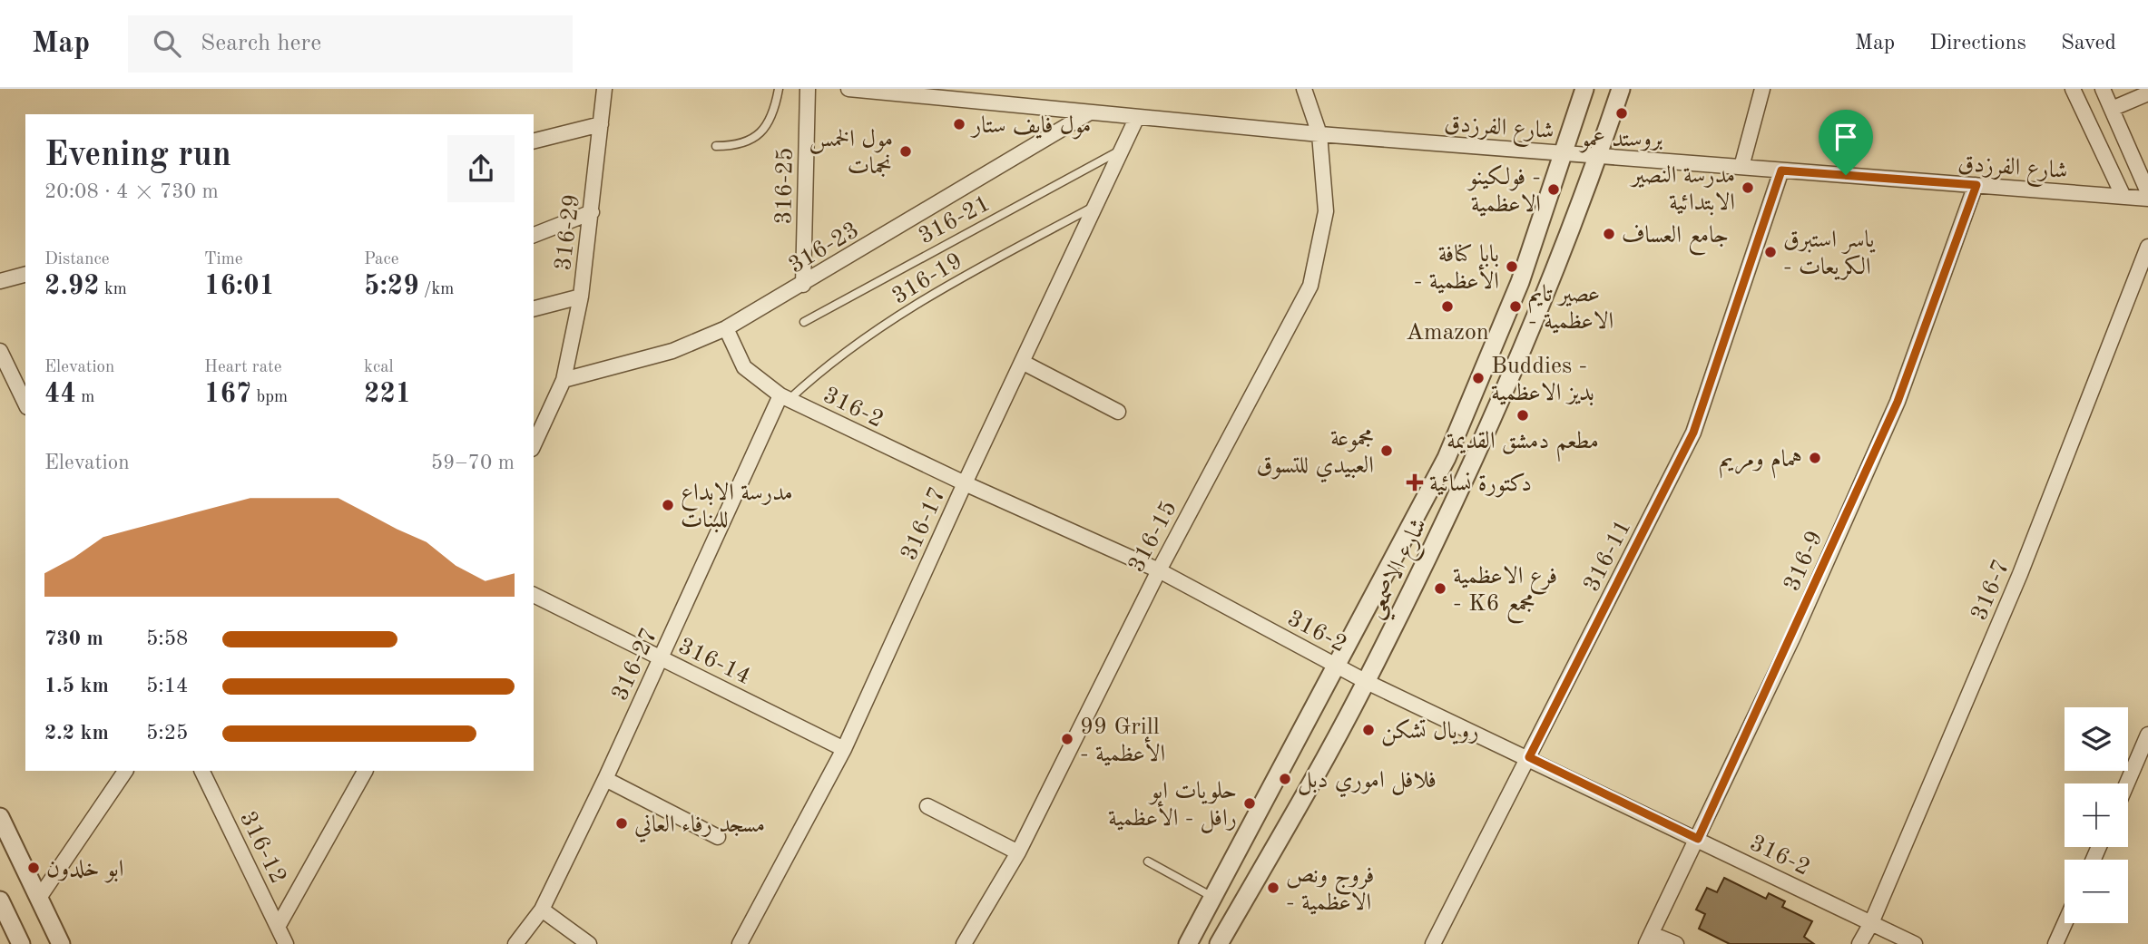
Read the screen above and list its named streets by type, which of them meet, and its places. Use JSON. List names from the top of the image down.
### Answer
{
  "streets": {
    "street": [
      "شارع الفرزدق",
      "316-25",
      "316-29",
      "316-23",
      "316-2",
      "316-17",
      "316-15",
      "316-11",
      "316-9",
      "شارع الاصمعي",
      "316-7",
      "316-14",
      "316-27",
      "316-12"
    ],
    "lane": ["316-21", "316-19"]
  },
  "crossings": [
    ["شارع الفرزدق", "316-23"],
    ["شارع الفرزدق", "316-17"],
    ["شارع الفرزدق", "316-15"],
    ["شارع الفرزدق", "316-11"],
    ["شارع الفرزدق", "316-9"],
    ["شارع الفرزدق", "شارع الاصمعي"],
    ["316-25", "316-23"],
    ["316-21", "316-17"],
    ["316-29", "316-23"],
    ["316-23", "316-2"],
    ["316-19", "316-2"],
    ["316-19", "316-17"],
    ["316-19", "316-27"],
    ["316-2", "316-17"],
    ["316-2", "316-15"],
    ["316-2", "316-11"],
    ["316-2", "316-9"],
    ["316-2", "شارع الاصمعي"],
    ["316-2", "316-7"],
    ["316-2", "316-27"],
    ["316-17", "316-14"],
    ["316-14", "316-27"]
  ],
  "places": {
    "other": [
      "بروستد عمو",
      "مول فايف ستار",
      "مول الخمس نجمات",
      "مدرسة النصير الابتدائية",
      "فولكينو - الاعظمية",
      "جامع العساف",
      "ياسر استبرق - الكريعات",
      "بابا كنافة - الأعظمية",
      "Amazon",
      "عصير تايم - الاعظمية",
      "Buddies - بديز الاعظمية",
      "مطعم دمشق القديمة",
      "مجموعة العبيدي للتسوق",
      "همام ومريم",
      "مدرسة الابداع للبنات",
      "فرع الاعظمية - K6 مجمع",
      "رويال تشكن",
      "99 Grill - الأعظمية",
      "فلافل اموري دبل",
      "حلويات ابو رافل - الأعظمية",
      "مسجد رفاء العاني",
      "ابو خلدون",
      "فروج ونص - الاعظمية"
    ],
    "health": ["دكتورة نسائية"]
  },
  "page": {
    "header": "Map",
    "search": "Search here",
    "nav": ["Map", "Directions", "Saved"],
    "heading": ["Evening run", "20:08 · 4 × 730 m"],
    "stats": [
      ["Distance", "2.92 km"],
      ["Time", "16:01"],
      ["Pace", "5:29 /km"],
      ["Elevation", "44 m"],
      ["Heart rate", "167 bpm"],
      ["kcal", "221"]
    ],
    "chart": ["Elevation", "59–70 m"],
    "list": [
      {
        "name": "730 m",
        "note": "5:58"
      },
      {
        "name": "1.5 km",
        "note": "5:14"
      },
      {
        "name": "2.2 km",
        "note": "5:25"
      }
    ],
    "map_buttons": ["+", "−"]
  }
}
